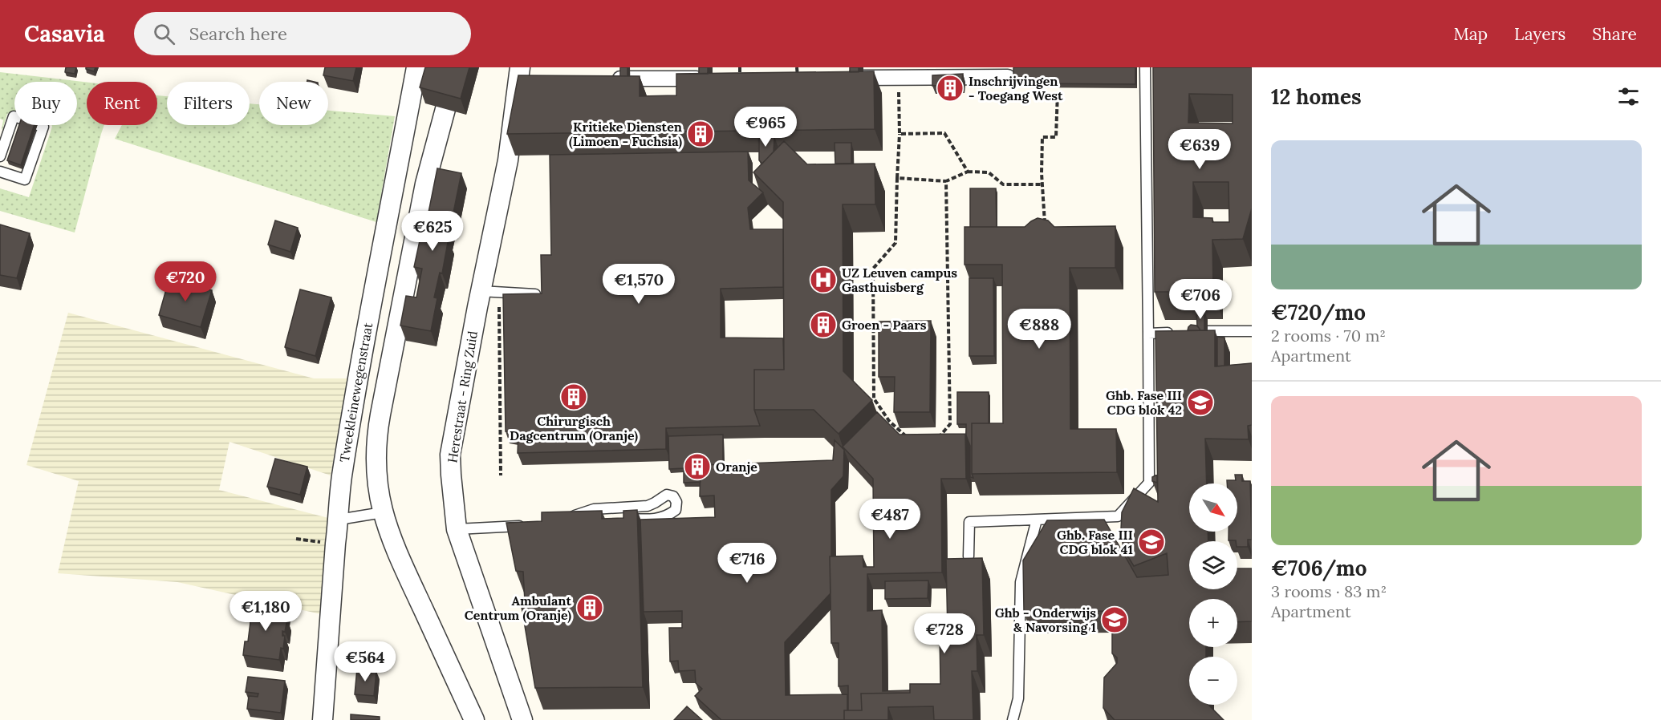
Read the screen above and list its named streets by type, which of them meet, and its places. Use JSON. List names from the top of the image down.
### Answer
{
  "streets": {
    "street": ["Tweekleinewegenstraat", "Herestraat - Ring Zuid"]
  },
  "places": {
    "building": [
      "Inschrijvingen - Toegang West",
      "Kritieke Diensten (Limoen - Fuchsia)",
      "Groen - Paars",
      "Chirurgisch Dagcentrum (Oranje)",
      "Oranje",
      "Ambulant Centrum (Oranje)"
    ],
    "hospital": ["UZ Leuven campus Gasthuisberg"],
    "school or university": ["Ghb. Fase III CDG blok 42", "Ghb. Fase III CDG blok 41", "Ghb - Onderwijs & Navorsing 1"]
  },
  "north": "bottom right",
  "page": {
    "header": "Casavia",
    "search": "Search here",
    "nav": ["Map", "Layers", "Share"],
    "heading": "12 homes",
    "chip": [
      "Buy",
      "Rent",
      "Filters",
      "New"
    ],
    "price": [
      "€965",
      "€639",
      "€625",
      "€720",
      "€1,570",
      "€706",
      "€888",
      "€487",
      "€716",
      "€1,180",
      "€728",
      "€564"
    ],
    "list": [
      {
        "name": "€720/mo",
        "note": "2 rooms · 70 m² · Apartment"
      },
      {
        "name": "€706/mo",
        "note": "3 rooms · 83 m² · Apartment"
      }
    ],
    "map_buttons": ["+", "−"]
  }
}
